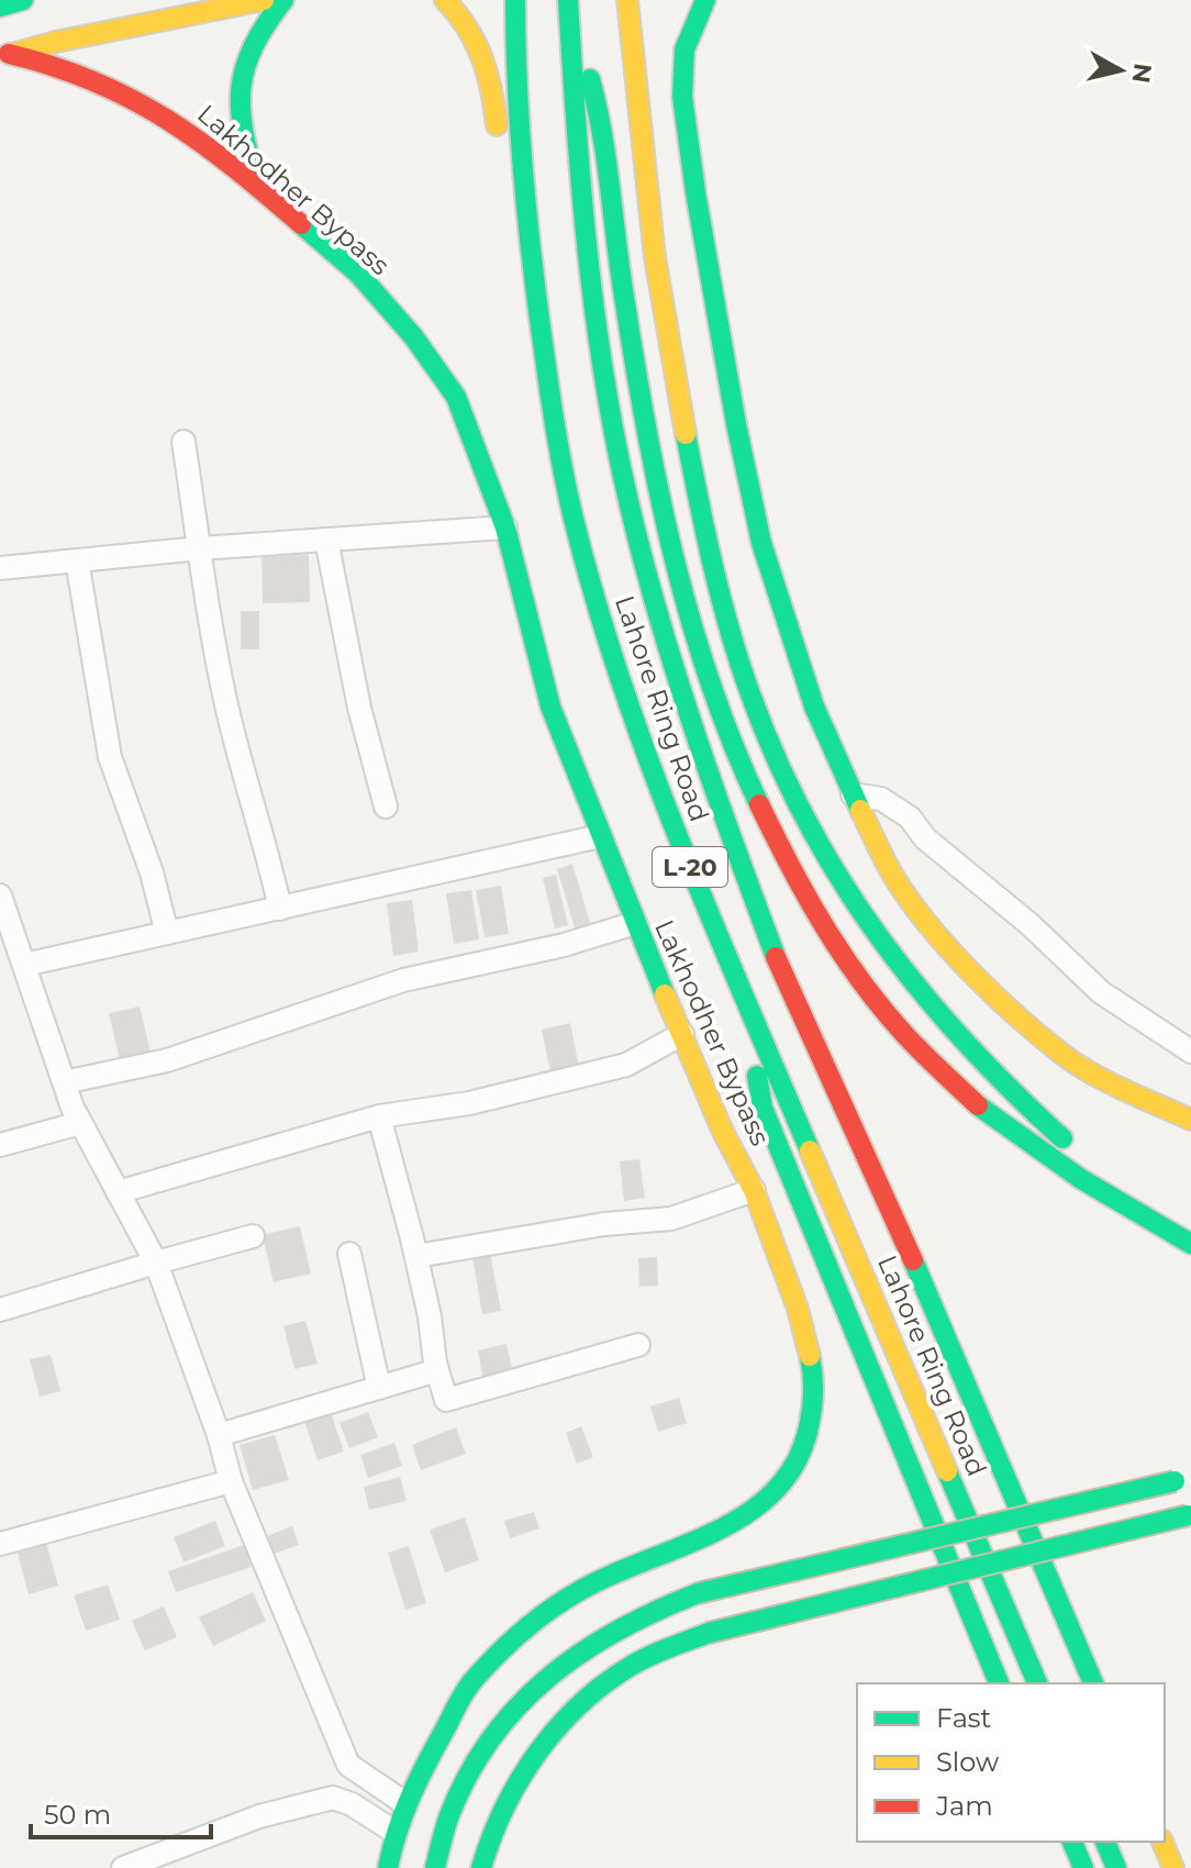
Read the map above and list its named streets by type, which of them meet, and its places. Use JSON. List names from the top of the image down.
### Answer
{
  "streets": {
    "main road": ["Lakhodher Bypass", "Lahore Ring Road", "L-20"]
  },
  "legend": ["Fast", "Slow", "Jam"],
  "scale_bar": "50 m",
  "north": "right"
}
